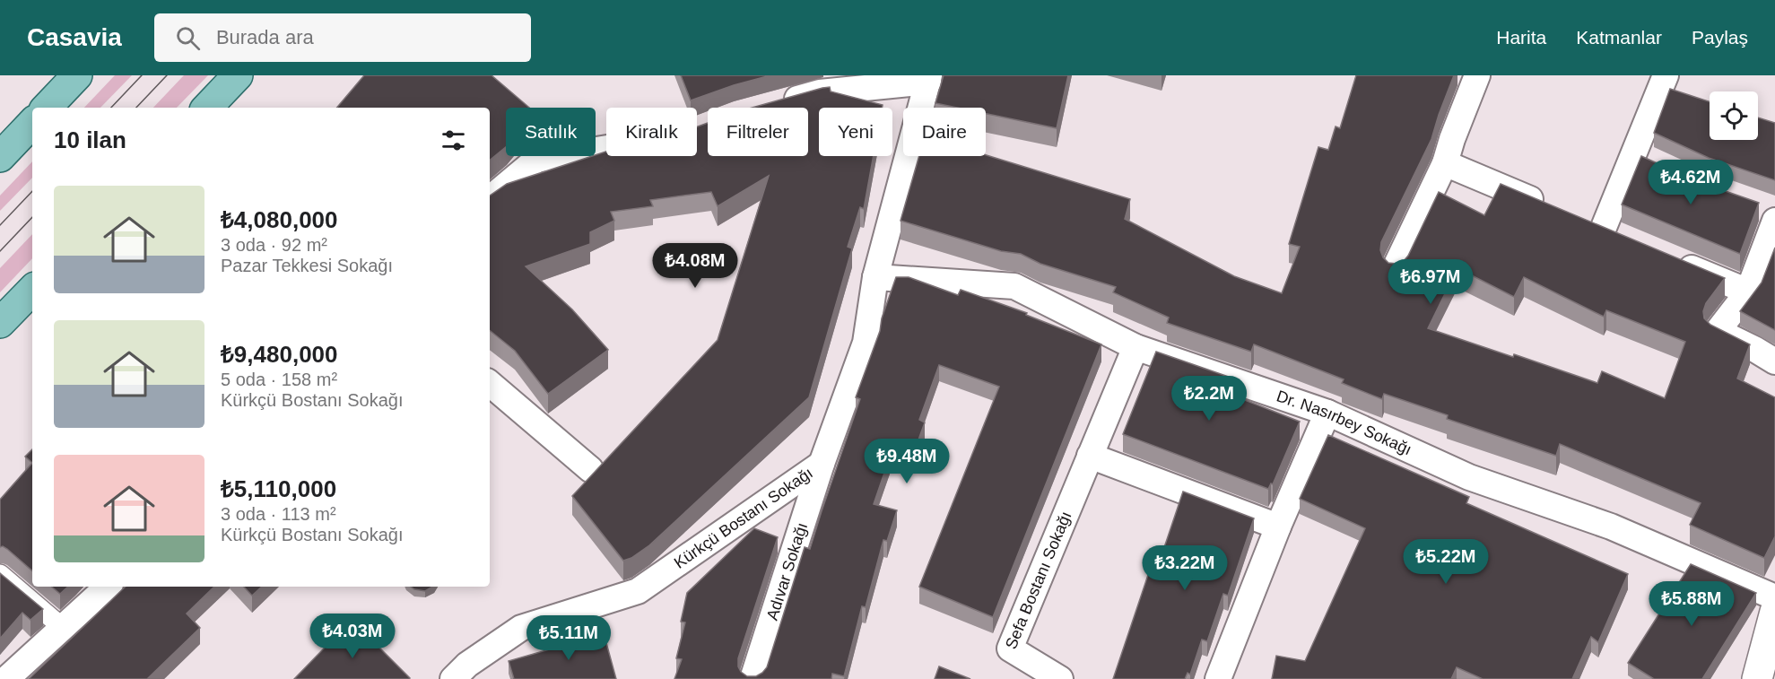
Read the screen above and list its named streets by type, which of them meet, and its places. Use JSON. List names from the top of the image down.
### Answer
{
  "streets": {
    "street": [
      "Dr. Nasırbey Sokağı",
      "Kürkçü Bostanı Sokağı",
      "Adıvar Sokağı",
      "Sefa Bostanı Sokağı"
    ]
  },
  "crossings": [
    ["Dr. Nasırbey Sokağı", "Kürkçü Bostanı Sokağı"],
    ["Dr. Nasırbey Sokağı", "Sefa Bostanı Sokağı"],
    ["Kürkçü Bostanı Sokağı", "Adıvar Sokağı"]
  ],
  "page": {
    "header": "Casavia",
    "search": "Burada ara",
    "nav": ["Harita", "Katmanlar", "Paylaş"],
    "chip": [
      "Satılık",
      "Kiralık",
      "Filtreler",
      "Yeni",
      "Daire"
    ],
    "heading": "10 ilan",
    "price": [
      "₺4.62M",
      "₺4.08M",
      "₺6.97M",
      "₺2.2M",
      "₺9.48M",
      "₺5.22M",
      "₺3.22M",
      "₺5.88M",
      "₺4.03M",
      "₺5.11M"
    ],
    "list": [
      {
        "name": "₺4,080,000",
        "note": "3 oda · 92 m² · Pazar Tekkesi Sokağı"
      },
      {
        "name": "₺9,480,000",
        "note": "5 oda · 158 m² · Kürkçü Bostanı Sokağı"
      },
      {
        "name": "₺5,110,000",
        "note": "3 oda · 113 m² · Kürkçü Bostanı Sokağı"
      }
    ]
  }
}
